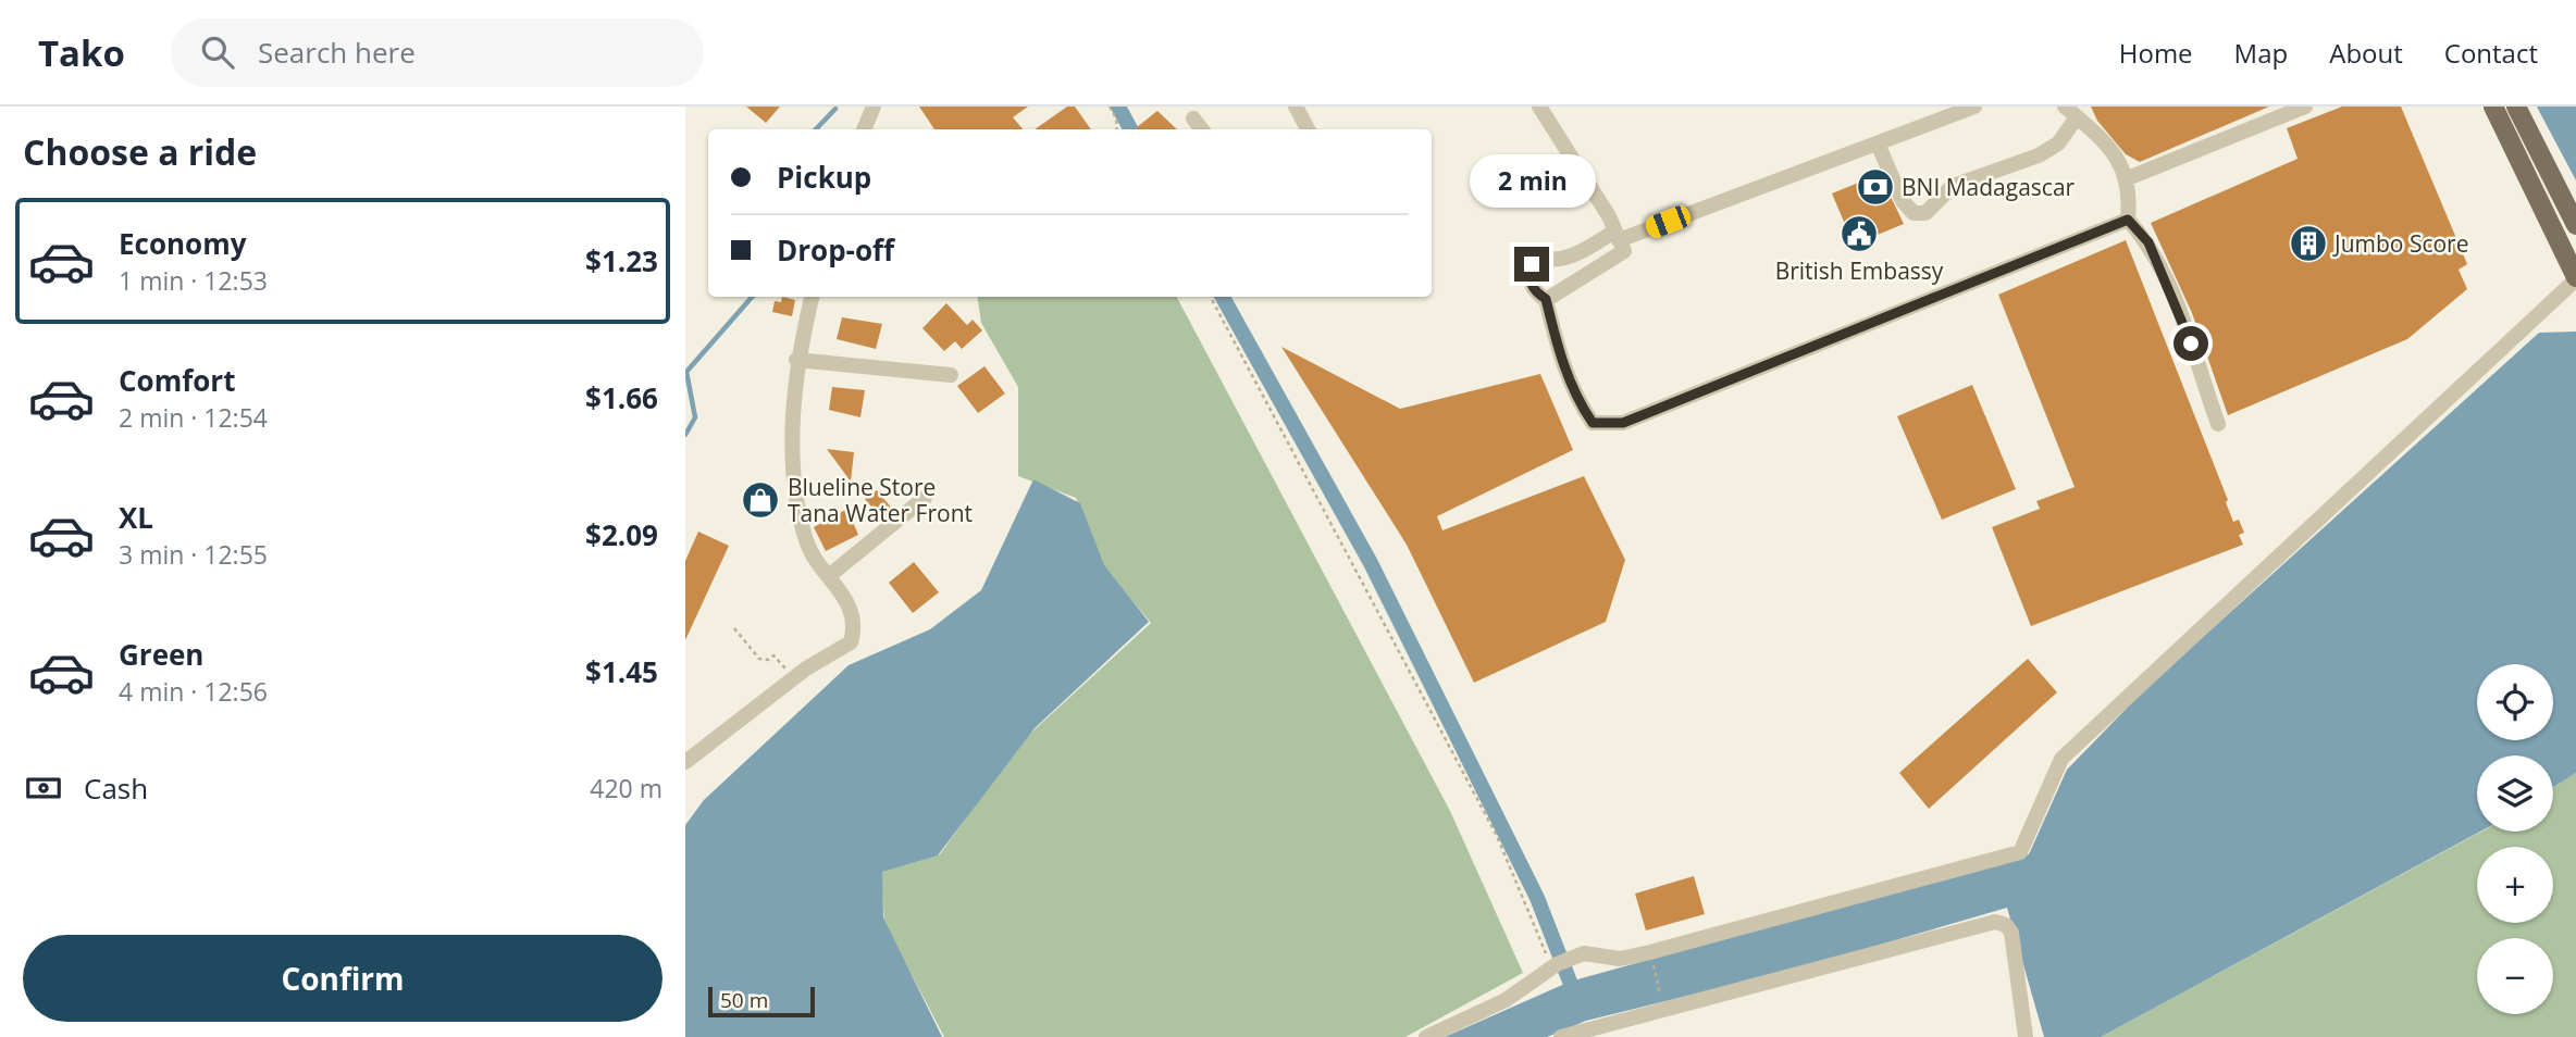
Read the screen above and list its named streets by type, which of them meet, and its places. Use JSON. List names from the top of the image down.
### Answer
{
  "places": {
    "bank": ["BNI Madagascar"],
    "public building": ["British Embassy"],
    "building": ["Jumbo Score"],
    "shop": ["Blueline Store Tana Water Front"]
  },
  "scale_bar": "50 m",
  "page": {
    "header": "Tako",
    "search": "Search here",
    "nav": [
      "Home",
      "Map",
      "About",
      "Contact"
    ],
    "heading": "Choose a ride",
    "banner": ["Pickup", "Drop-off"],
    "bubble": "2 min",
    "list": [
      {
        "name": "Economy",
        "note": "1 min · 12:53",
        "value": "$1.23"
      },
      {
        "name": "Comfort",
        "note": "2 min · 12:54",
        "value": "$1.66"
      },
      {
        "name": "XL",
        "note": "3 min · 12:55",
        "value": "$2.09"
      },
      {
        "name": "Green",
        "note": "4 min · 12:56",
        "value": "$1.45"
      }
    ],
    "map_buttons": ["+", "−"],
    "pay": ["Cash", "420 m"],
    "buttons": "Confirm",
    "scale": "50 m"
  }
}
